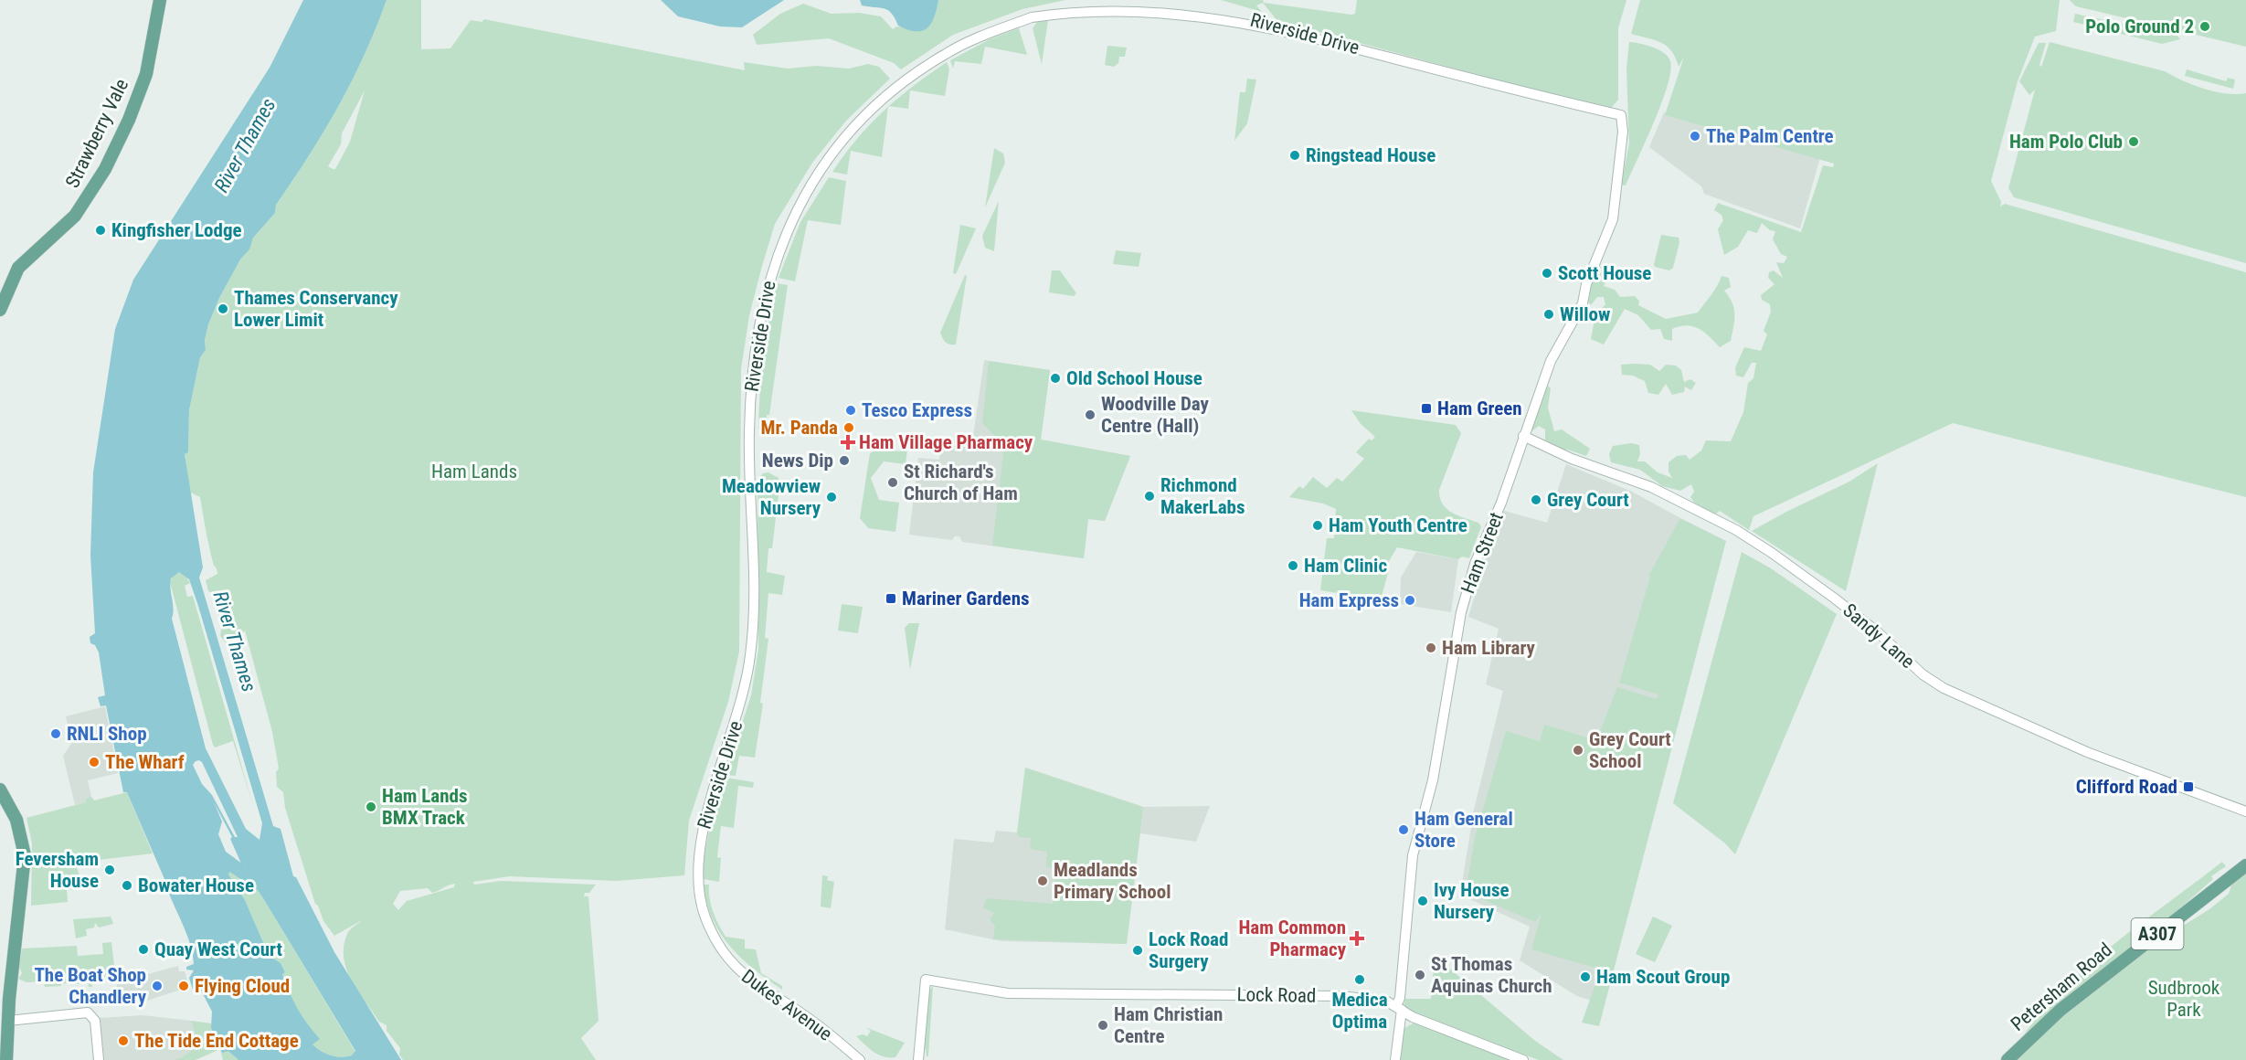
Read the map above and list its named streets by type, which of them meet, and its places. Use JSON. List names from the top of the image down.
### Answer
{
  "streets": {
    "main road": ["Strawberry Vale", "A307", "Petersham Road"],
    "street": [
      "Riverside Drive",
      "Ham Street",
      "Sandy Lane",
      "Lock Road",
      "Dukes Avenue"
    ]
  },
  "crossings": [
    ["Riverside Drive", "Ham Street"],
    ["Riverside Drive", "Dukes Avenue"],
    ["Ham Street", "Sandy Lane"],
    ["Ham Street", "Lock Road"]
  ],
  "water": ["River Thames"],
  "parks": ["Ham Lands", "Sudbrook Park"],
  "places": {
    "other": [
      "Polo Ground 2",
      "The Palm Centre",
      "Ham Polo Club",
      "Ringstead House",
      "Kingfisher Lodge",
      "Scott House",
      "Thames Conservancy Lower Limit",
      "Willow",
      "Old School House",
      "Tesco Express",
      "Woodville Day Centre (Hall)",
      "Mr. Panda",
      "News Dip",
      "St Richard's Church of Ham",
      "Richmond MakerLabs",
      "Meadowview Nursery",
      "Grey Court",
      "Ham Youth Centre",
      "Ham Clinic",
      "Ham Express",
      "Ham Library",
      "RNLI Shop",
      "Grey Court School",
      "The Wharf",
      "Ham Lands BMX Track",
      "Ham General Store",
      "Feversham House",
      "Meadlands Primary School",
      "Bowater House",
      "Ivy House Nursery",
      "Quay West Court",
      "Lock Road Surgery",
      "St Thomas Aquinas Church",
      "Ham Scout Group",
      "Medica Optima",
      "The Boat Shop Chandlery",
      "Flying Cloud",
      "Ham Christian Centre",
      "The Tide End Cottage"
    ],
    "transit": ["Ham Green", "Mariner Gardens", "Clifford Road"],
    "health": ["Ham Village Pharmacy", "Ham Common Pharmacy"]
  }
}
